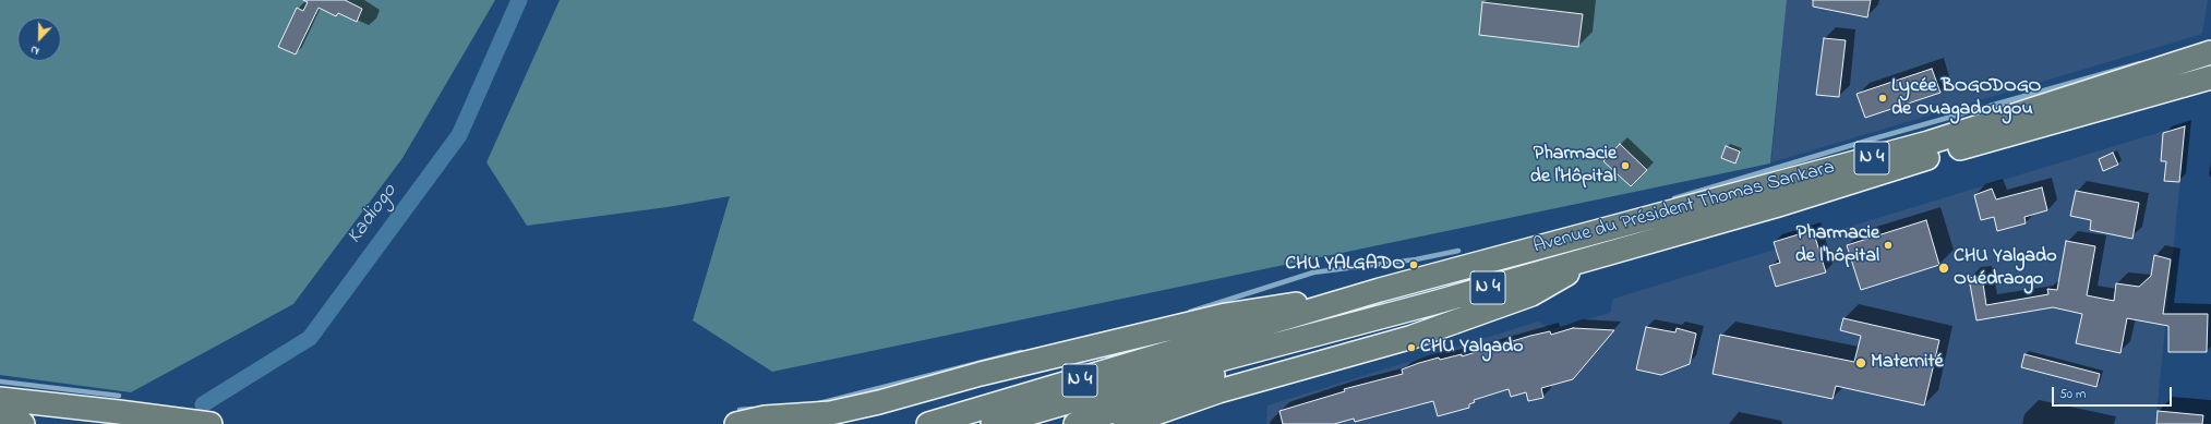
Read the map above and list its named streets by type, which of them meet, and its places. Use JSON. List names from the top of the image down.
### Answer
{
  "streets": {
    "highway": ["N 4", "Avenue du Président Thomas Sankara"]
  },
  "crossings": [
    ["N 4", "Avenue du Président Thomas Sankara"]
  ],
  "water": ["Kadiogo"],
  "places": [
    "Lycée BOGODOGO de Ouagadougou",
    "Pharmacie de l'Hôpital",
    "Pharmacie de l'hôpital",
    "CHU YALGADO",
    "CHU Yalgado Ouédraogo",
    "CHU Yalgado",
    "Maternité"
  ],
  "scale_bar": "50 m",
  "north": "bottom"
}
